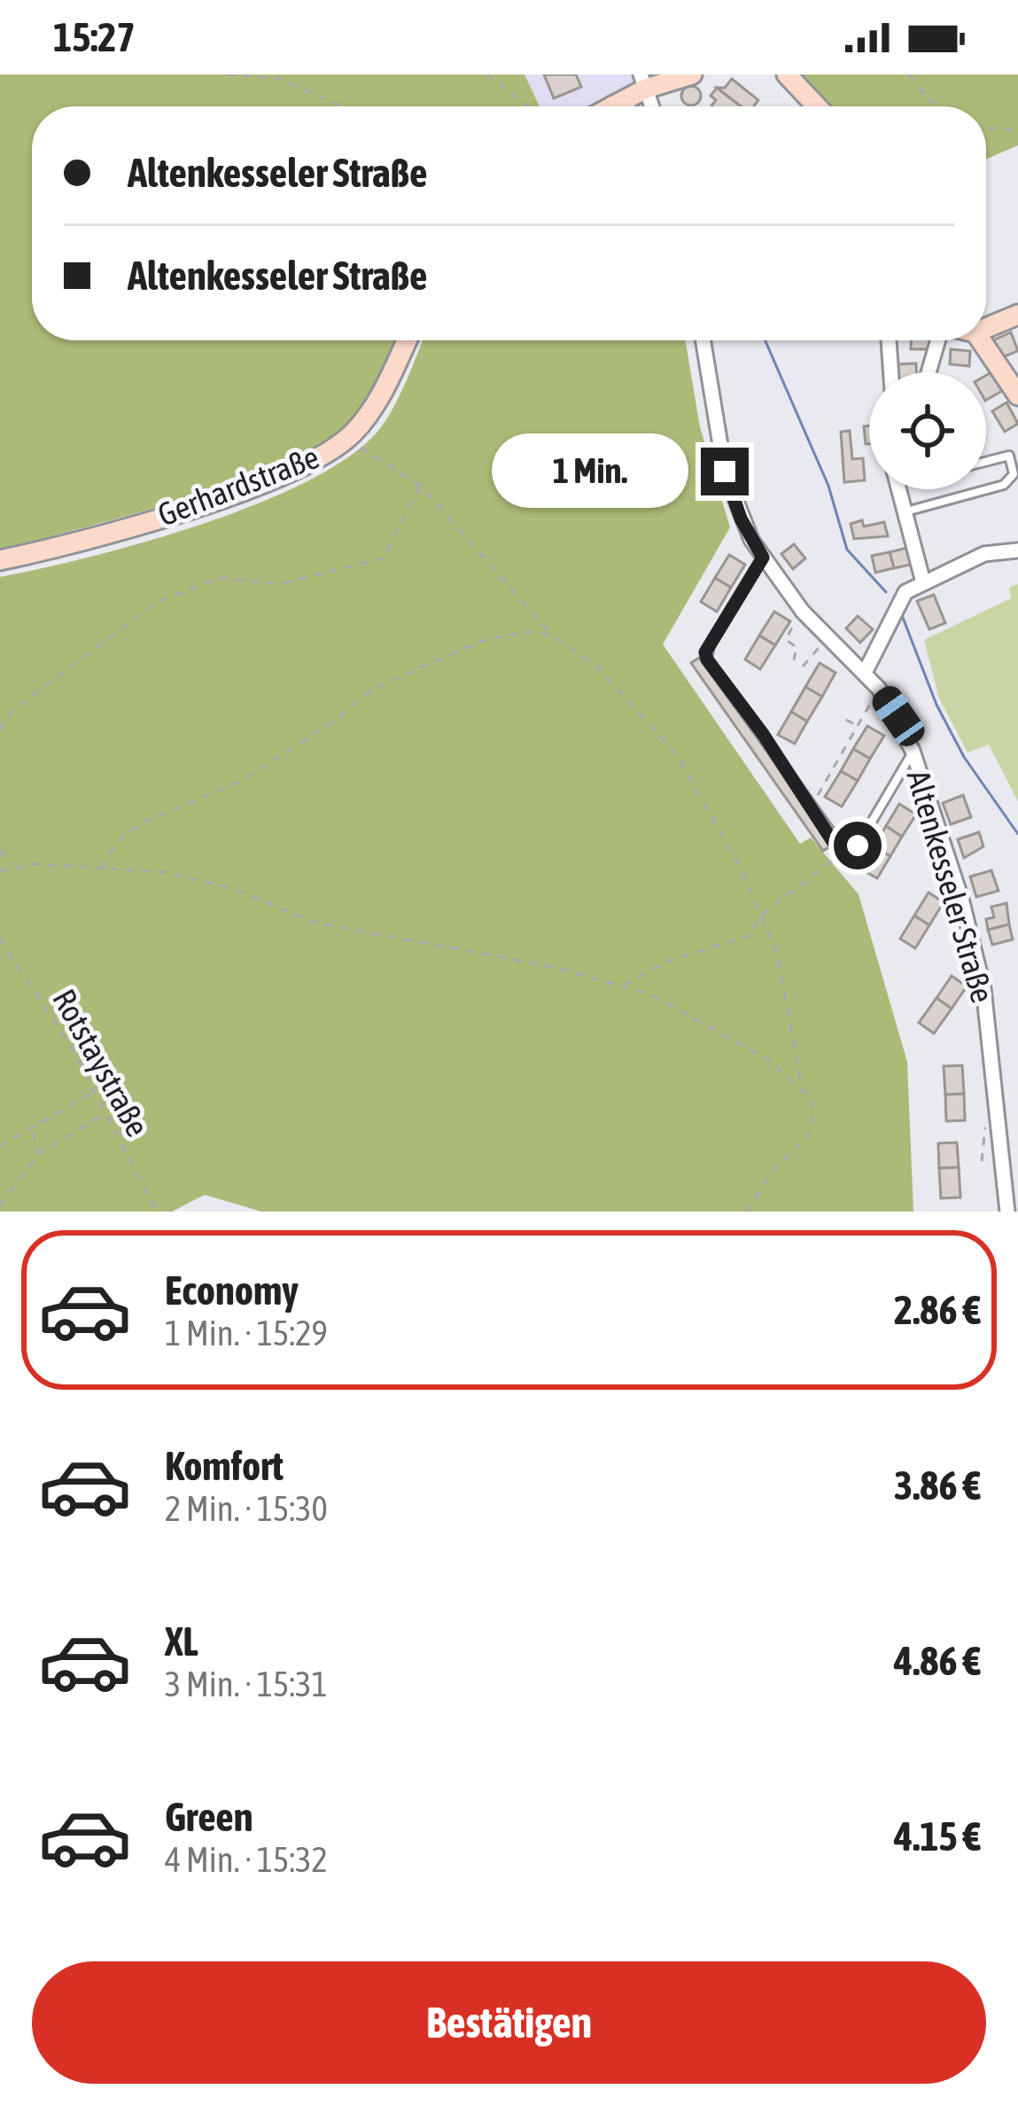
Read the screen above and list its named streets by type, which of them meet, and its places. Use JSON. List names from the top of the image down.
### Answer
{
  "streets": {
    "street": ["Gerhardstraße", "Altenkesseler Straße"],
    "path": ["Rotstaystraße"]
  },
  "page": {
    "status": "15:27",
    "banner": ["Altenkesseler Straße", "Altenkesseler Straße"],
    "bubble": "1 Min.",
    "list": [
      {
        "name": "Economy",
        "note": "1 Min. · 15:29",
        "value": "2.86 €"
      },
      {
        "name": "Komfort",
        "note": "2 Min. · 15:30",
        "value": "3.86 €"
      },
      {
        "name": "XL",
        "note": "3 Min. · 15:31",
        "value": "4.86 €"
      },
      {
        "name": "Green",
        "note": "4 Min. · 15:32",
        "value": "4.15 €"
      }
    ],
    "buttons": "Bestätigen"
  }
}
